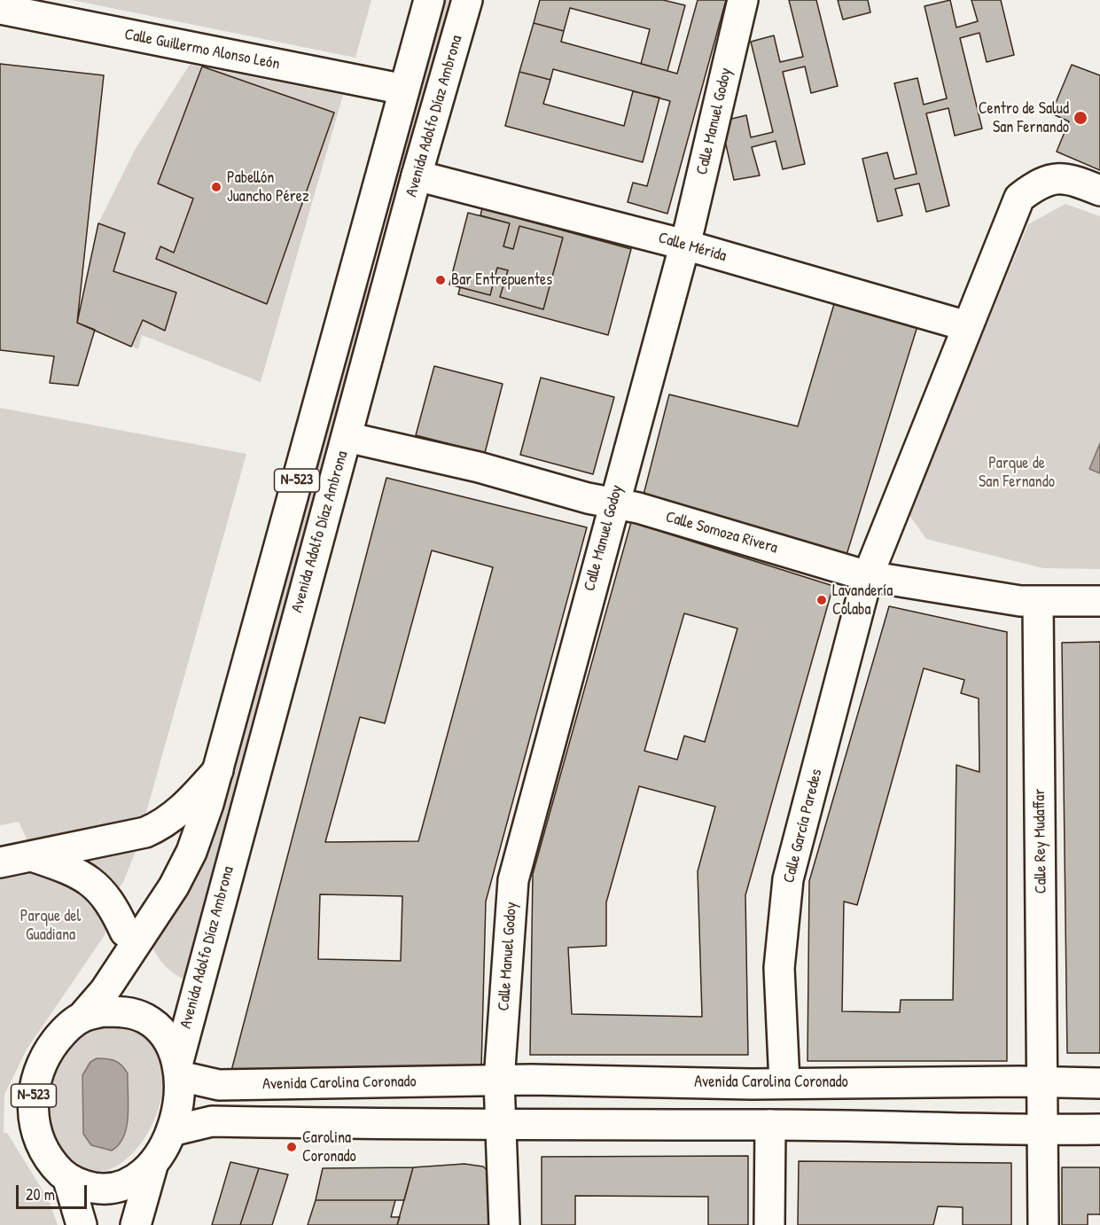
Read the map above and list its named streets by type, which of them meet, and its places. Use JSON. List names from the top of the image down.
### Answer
{
  "streets": {
    "main road": [
      "Calle Guillermo Alonso León",
      "Avenida Adolfo Díaz Ambrona",
      "Calle Manuel Godoy",
      "Calle Mérida",
      "N-523",
      "Calle Somoza Rivera",
      "Calle García Paredes",
      "Calle Rey Mudaffar",
      "Avenida Carolina Coronado"
    ]
  },
  "crossings": [
    ["Calle Guillermo Alonso León", "N-523"],
    ["Avenida Adolfo Díaz Ambrona", "Calle Mérida"],
    ["Avenida Adolfo Díaz Ambrona", "N-523"],
    ["Avenida Adolfo Díaz Ambrona", "Calle Somoza Rivera"],
    ["Avenida Adolfo Díaz Ambrona", "Avenida Carolina Coronado"],
    ["Calle Manuel Godoy", "Calle Mérida"],
    ["Calle Manuel Godoy", "Calle Somoza Rivera"],
    ["Calle Manuel Godoy", "Avenida Carolina Coronado"],
    ["N-523", "Avenida Carolina Coronado"],
    ["Calle Somoza Rivera", "Calle García Paredes"],
    ["Calle Somoza Rivera", "Calle Rey Mudaffar"],
    ["Calle García Paredes", "Avenida Carolina Coronado"],
    ["Calle Rey Mudaffar", "Avenida Carolina Coronado"]
  ],
  "parks": ["Parque de San Fernando", "Parque del Guadiana"],
  "places": [
    "Centro de Salud San Fernando",
    "Pabellón Juancho Pérez",
    "Bar Entrepuentes",
    "Lavandería Colaba",
    "Carolina Coronado"
  ],
  "scale_bar": "20 m"
}
